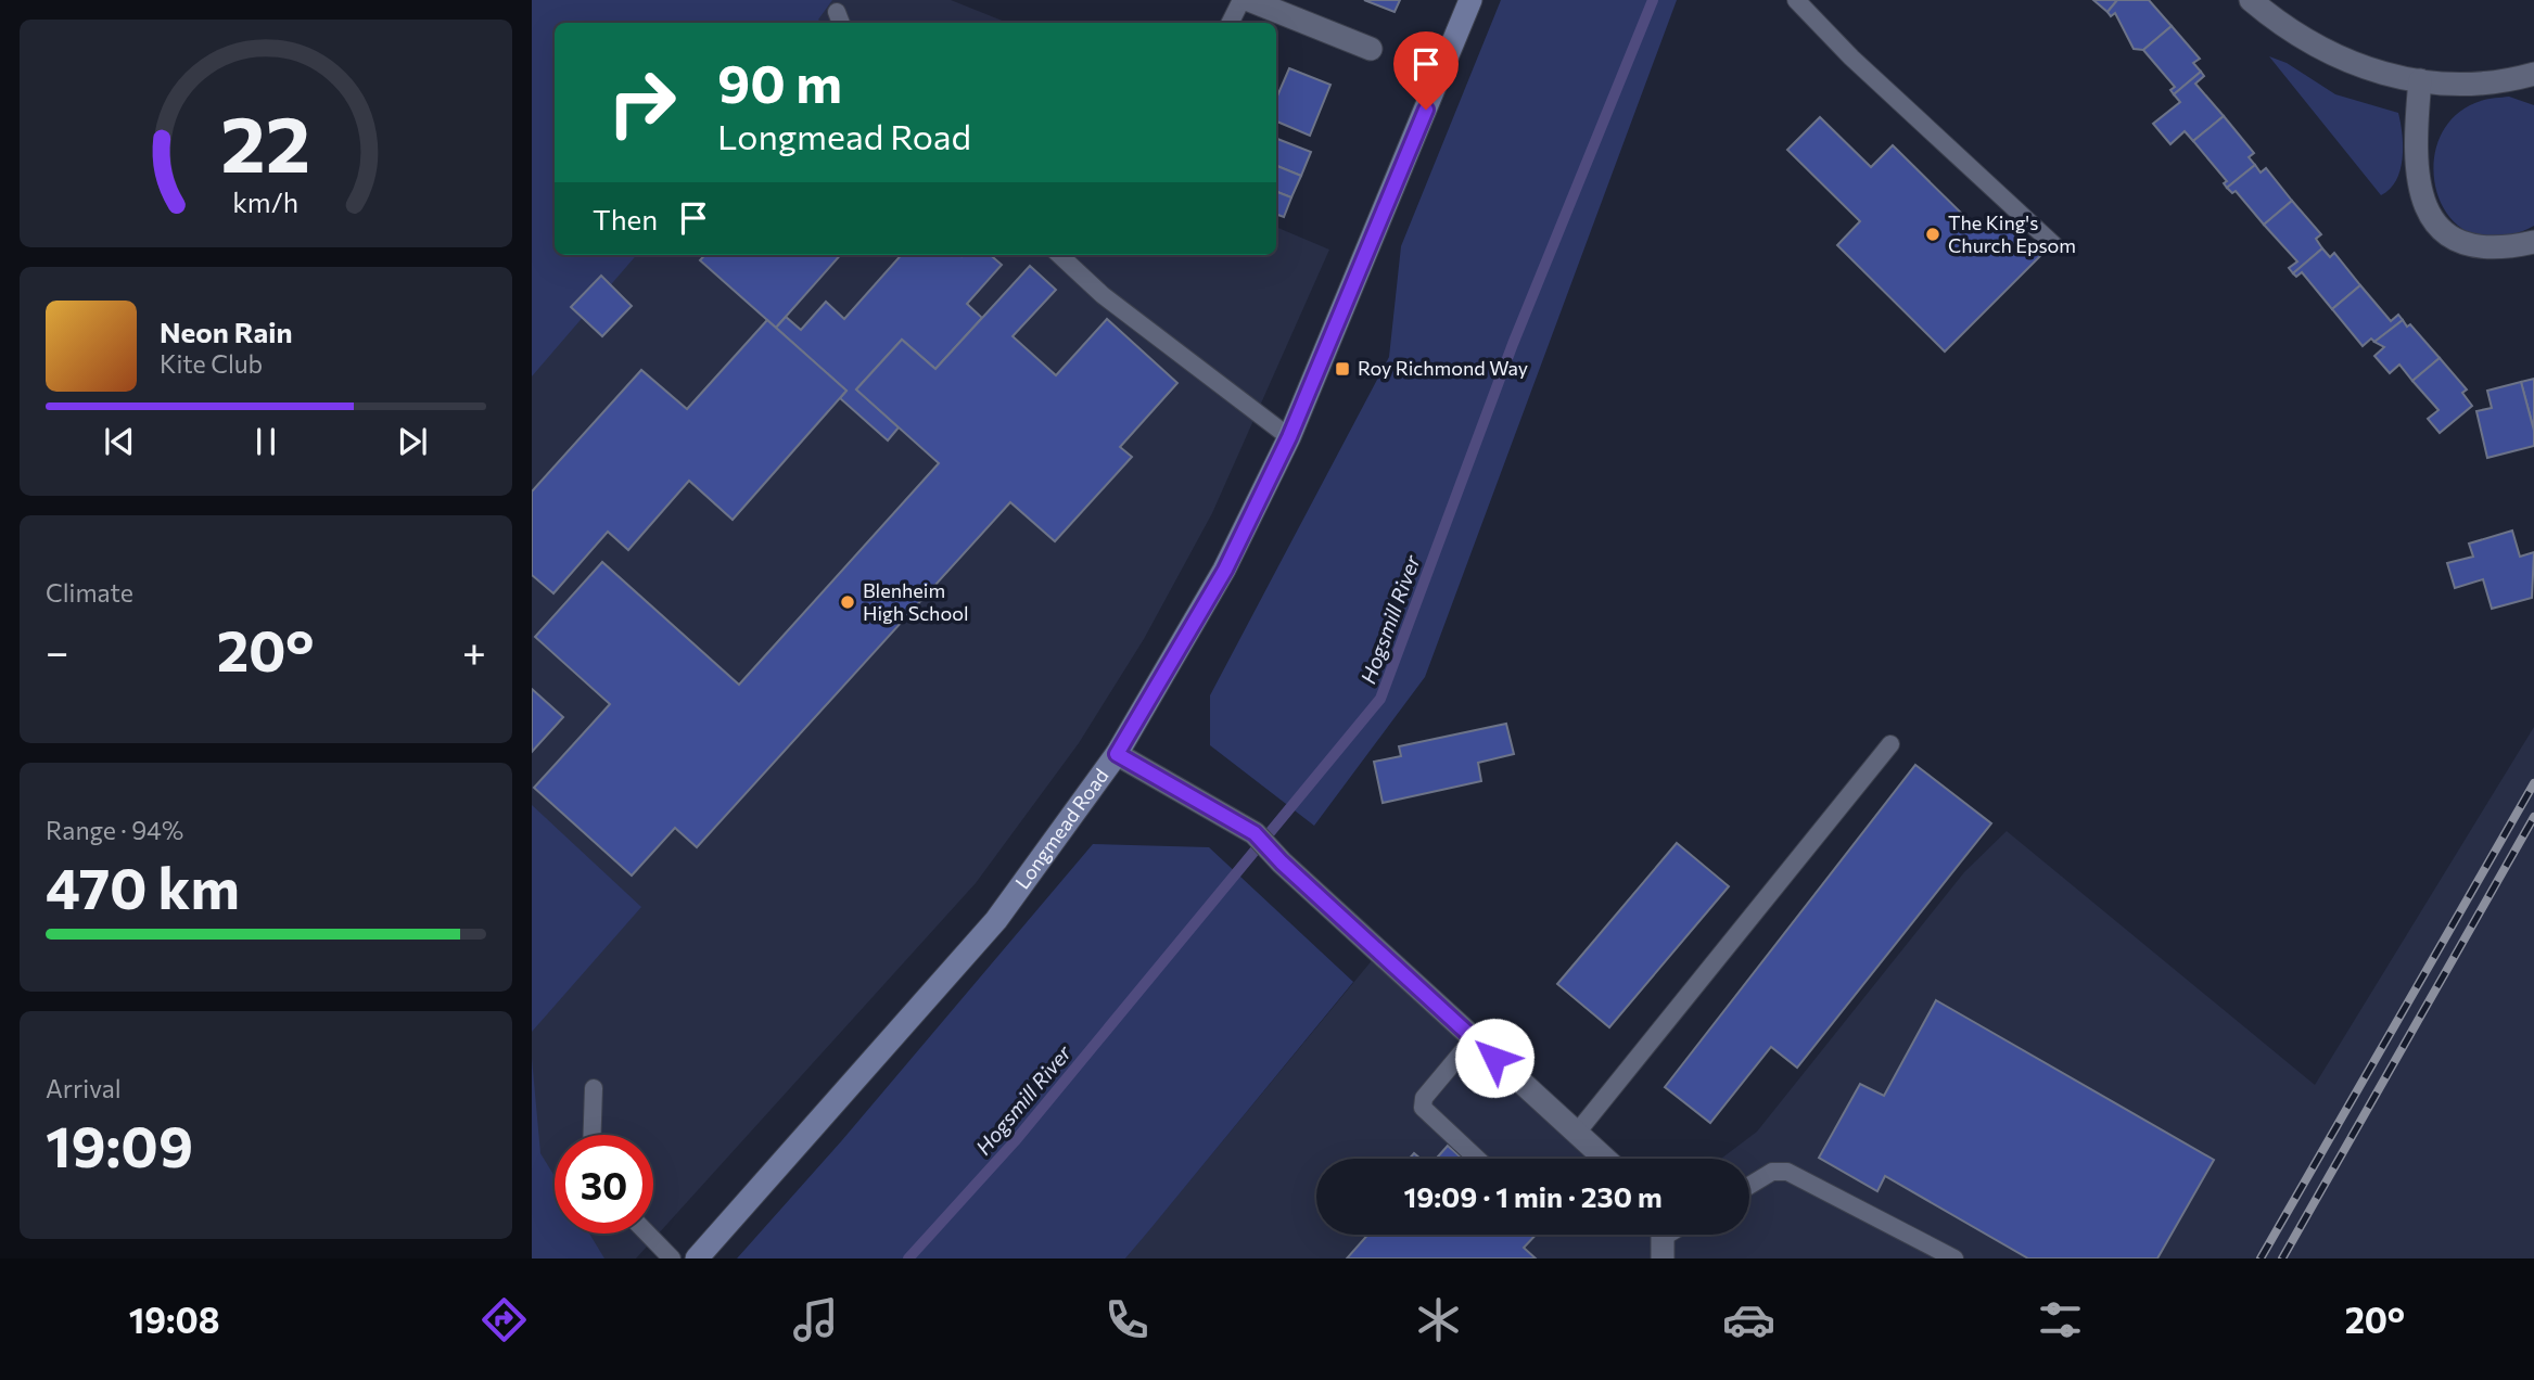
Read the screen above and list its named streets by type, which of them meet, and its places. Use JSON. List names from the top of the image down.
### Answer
{
  "streets": {
    "street": ["Longmead Road"]
  },
  "water": ["Hogsmill River"],
  "places": {
    "other": ["The King's Church Epsom", "Blenheim High School"],
    "transit": ["Roy Richmond Way"]
  },
  "page": {
    "turn": ["90 m", "Longmead Road"],
    "then": "Then",
    "song": ["Neon Rain", "Kite Club"],
    "tile": [
      "Climate",
      ["Range · 94%", "470 km"],
      ["Arrival", "19:09"]
    ],
    "heat": ["−", "20°", "+"],
    "limit": "30",
    "trip": "19:09 · 1 min · 230 m",
    "tabs": ["19:08", "20°"],
    "gauge": ["22", "km/h"]
  }
}
